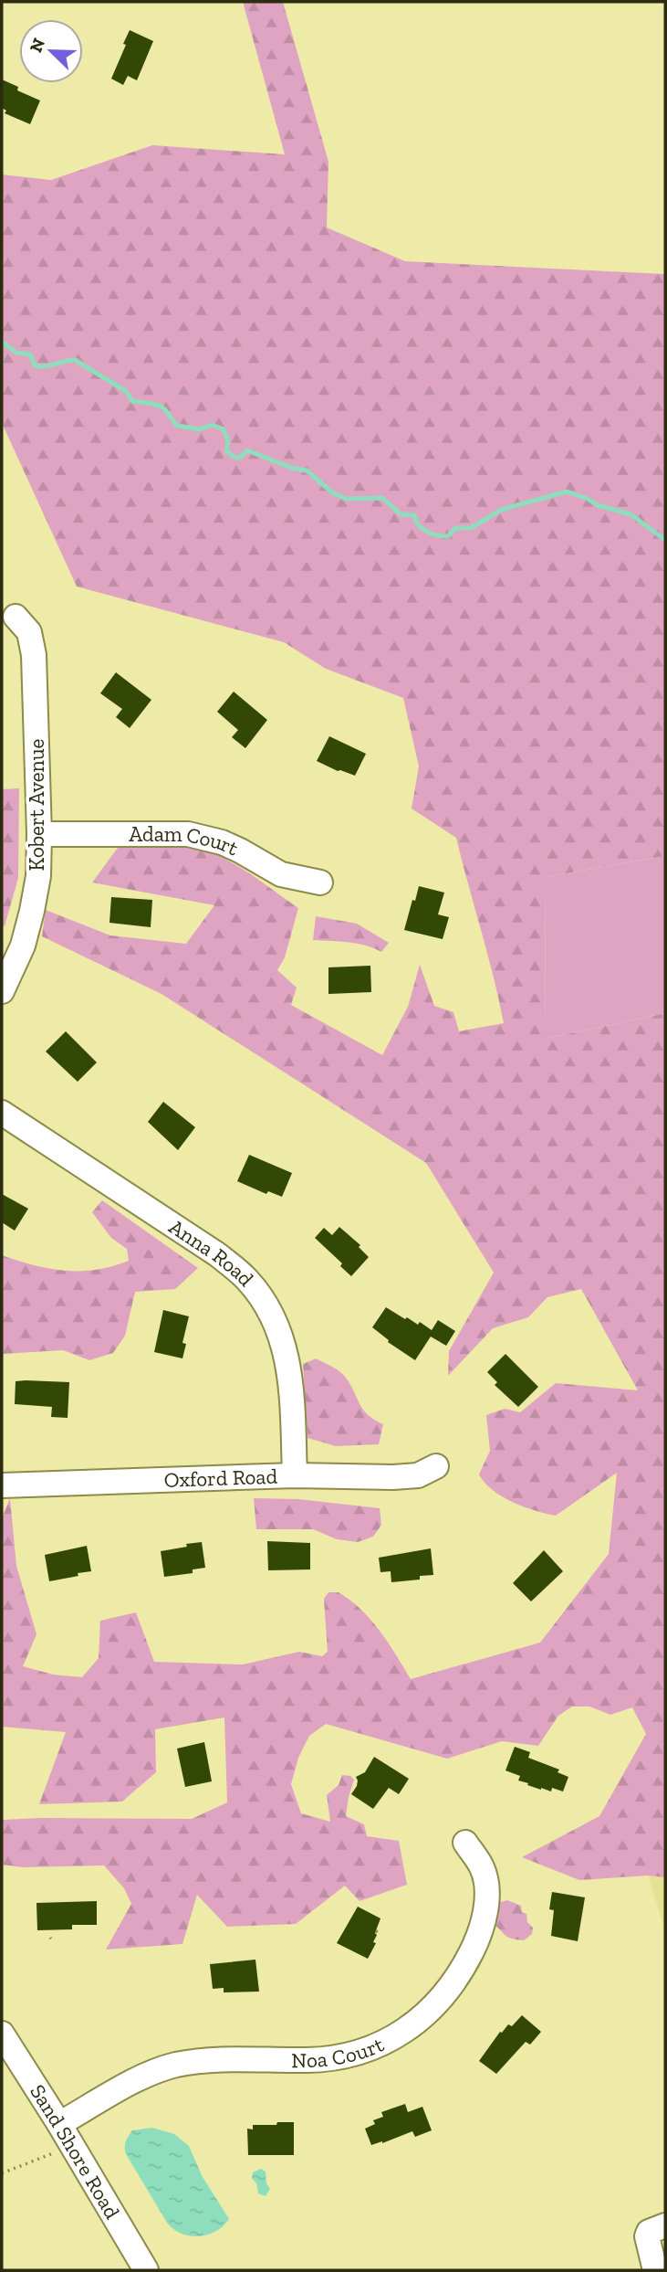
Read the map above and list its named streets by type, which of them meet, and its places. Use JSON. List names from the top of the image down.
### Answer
{
  "streets": {
    "street": [
      "Kobert Avenue",
      "Adam Court",
      "Anna Road",
      "Oxford Road",
      "Noa Court",
      "Sand Shore Road"
    ]
  },
  "crossings": [
    ["Kobert Avenue", "Adam Court"],
    ["Anna Road", "Oxford Road"],
    ["Noa Court", "Sand Shore Road"]
  ],
  "north": "top left"
}
